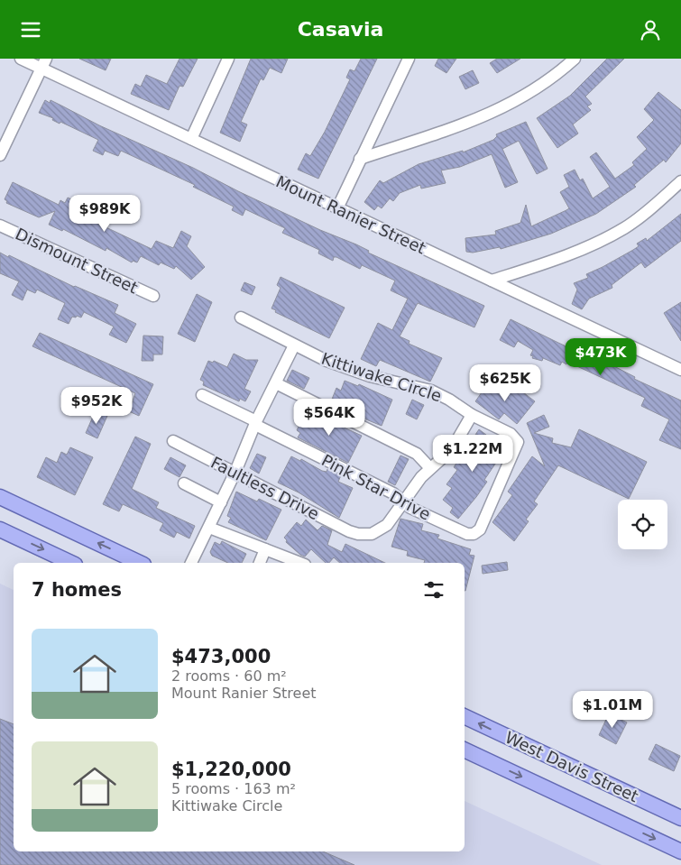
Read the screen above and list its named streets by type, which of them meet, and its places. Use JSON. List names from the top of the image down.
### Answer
{
  "streets": {
    "main road": ["West Davis Street"],
    "street": [
      "Mount Ranier Street",
      "Dismount Street",
      "Kittiwake Circle",
      "Pink Star Drive",
      "Faultless Drive"
    ]
  },
  "crossings": [
    ["Kittiwake Circle", "Pink Star Drive"],
    ["Pink Star Drive", "Faultless Drive"]
  ],
  "page": {
    "header": "Casavia",
    "price": [
      "$989K",
      "$473K",
      "$625K",
      "$952K",
      "$564K",
      "$1.22M",
      "$1.01M"
    ],
    "heading": "7 homes",
    "list": [
      {
        "name": "$473,000",
        "note": "2 rooms · 60 m² · Mount Ranier Street"
      },
      {
        "name": "$1,220,000",
        "note": "5 rooms · 163 m² · Kittiwake Circle"
      }
    ]
  }
}
